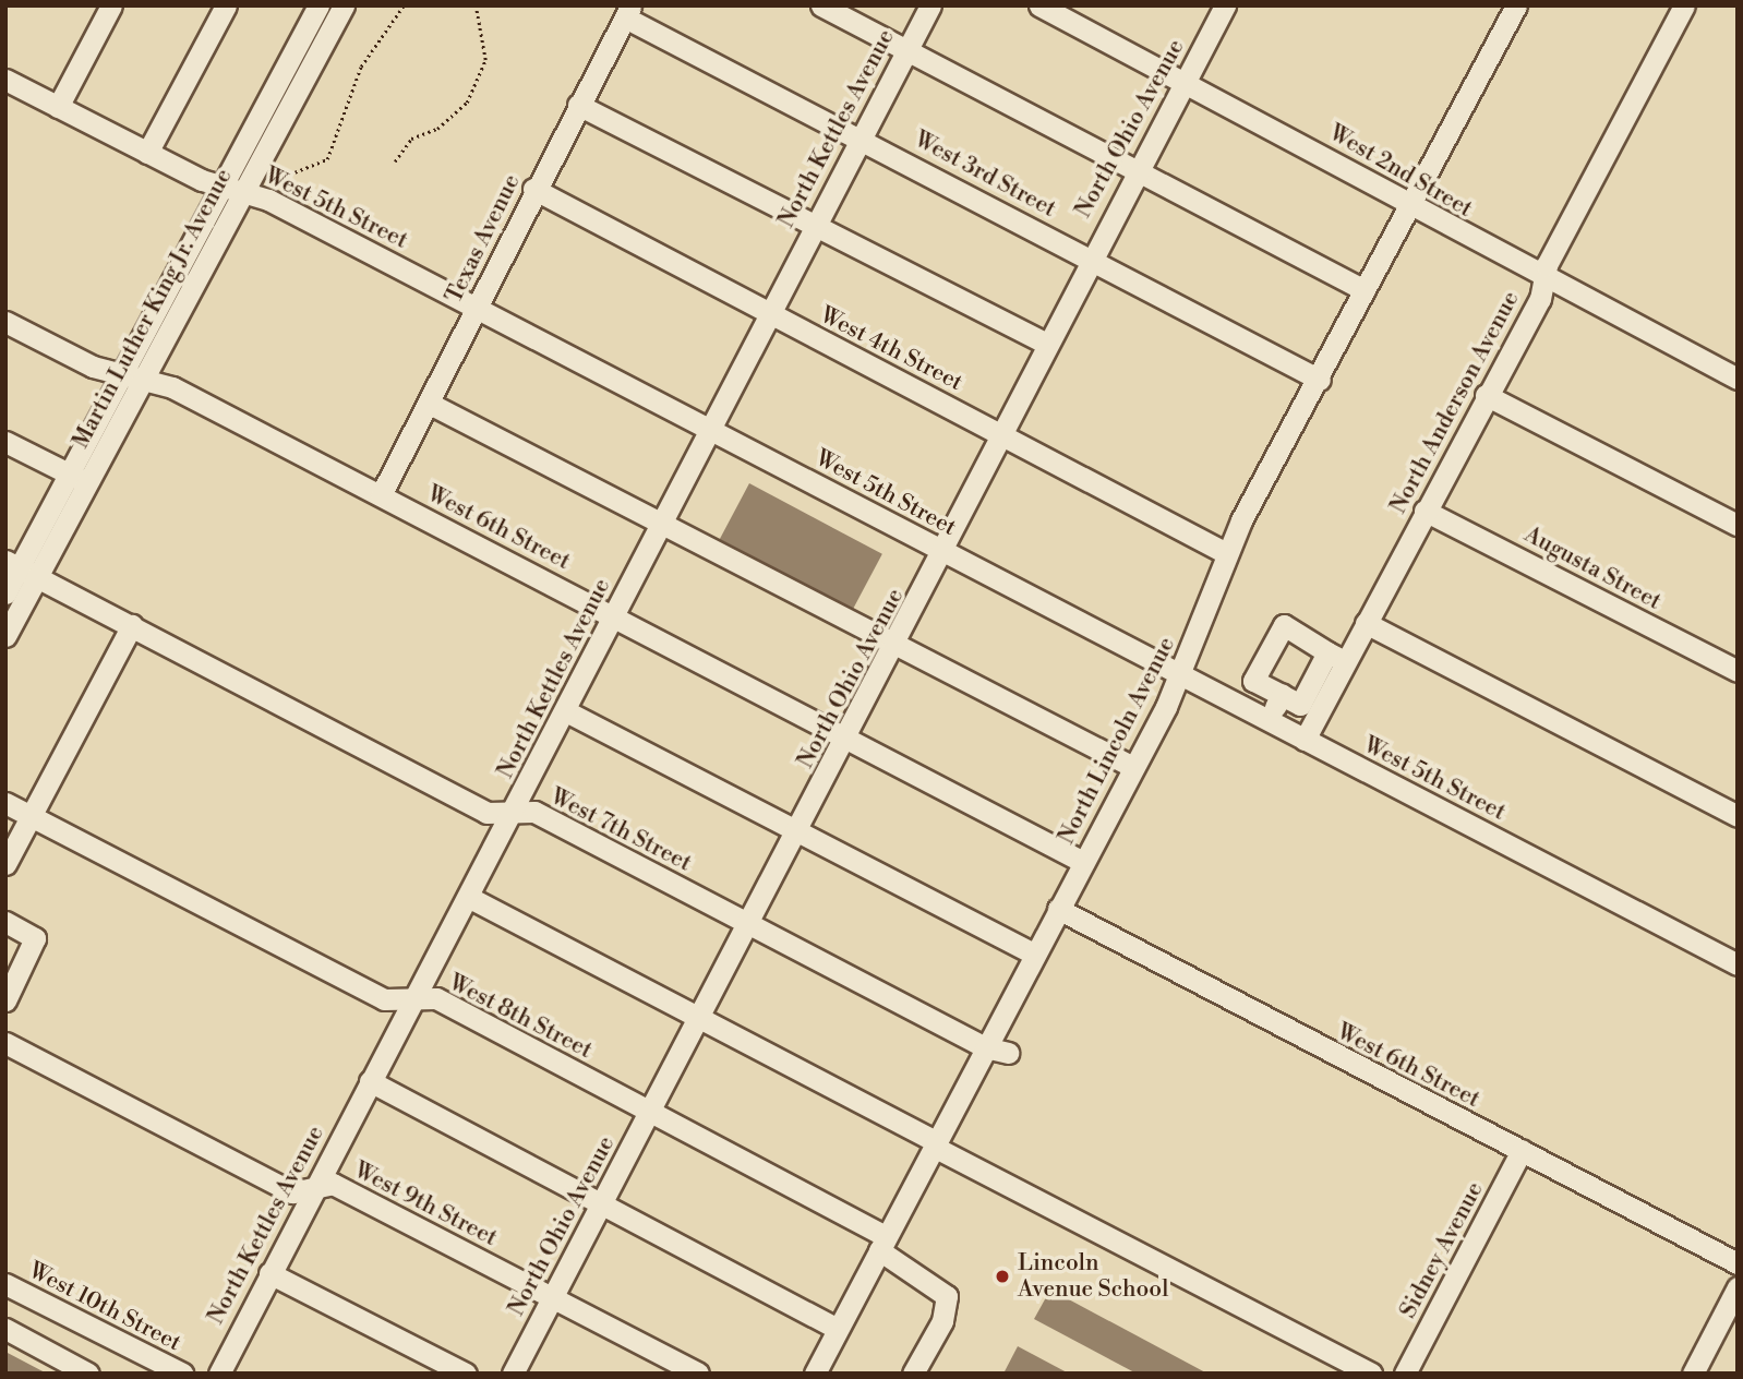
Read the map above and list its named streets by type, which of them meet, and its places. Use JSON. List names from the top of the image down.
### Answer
{
  "streets": {
    "street": [
      "North Kettles Avenue",
      "North Ohio Avenue",
      "West 2nd Street",
      "West 3rd Street",
      "West 5th Street",
      "Texas Avenue",
      "Martin Luther King Jr. Avenue",
      "West 4th Street",
      "North Anderson Avenue",
      "West 6th Street",
      "Augusta Street",
      "North Lincoln Avenue",
      "West 7th Street",
      "West 8th Street",
      "West 9th Street",
      "Sidney Avenue",
      "West 10th Street"
    ]
  },
  "crossings": [
    ["North Kettles Avenue", "West 3rd Street"],
    ["North Kettles Avenue", "West 5th Street"],
    ["North Kettles Avenue", "West 4th Street"],
    ["North Kettles Avenue", "West 6th Street"],
    ["North Kettles Avenue", "West 7th Street"],
    ["North Kettles Avenue", "West 8th Street"],
    ["North Kettles Avenue", "West 9th Street"],
    ["North Ohio Avenue", "West 2nd Street"],
    ["North Ohio Avenue", "West 3rd Street"],
    ["North Ohio Avenue", "West 5th Street"],
    ["North Ohio Avenue", "West 4th Street"],
    ["North Ohio Avenue", "West 6th Street"],
    ["North Ohio Avenue", "West 7th Street"],
    ["North Ohio Avenue", "West 8th Street"],
    ["North Ohio Avenue", "West 9th Street"],
    ["West 2nd Street", "North Anderson Avenue"],
    ["West 2nd Street", "North Lincoln Avenue"],
    ["West 3rd Street", "Texas Avenue"],
    ["West 3rd Street", "North Lincoln Avenue"],
    ["West 5th Street", "Texas Avenue"],
    ["West 5th Street", "Martin Luther King Jr. Avenue"],
    ["West 5th Street", "North Anderson Avenue"],
    ["West 5th Street", "North Lincoln Avenue"],
    ["Texas Avenue", "West 4th Street"],
    ["Texas Avenue", "West 6th Street"],
    ["Martin Luther King Jr. Avenue", "West 6th Street"],
    ["Martin Luther King Jr. Avenue", "West 7th Street"],
    ["West 4th Street", "North Lincoln Avenue"],
    ["North Anderson Avenue", "Augusta Street"],
    ["West 6th Street", "North Lincoln Avenue"],
    ["West 6th Street", "Sidney Avenue"],
    ["North Lincoln Avenue", "West 7th Street"],
    ["North Lincoln Avenue", "West 8th Street"]
  ],
  "places": ["Lincoln Avenue School"]
}
